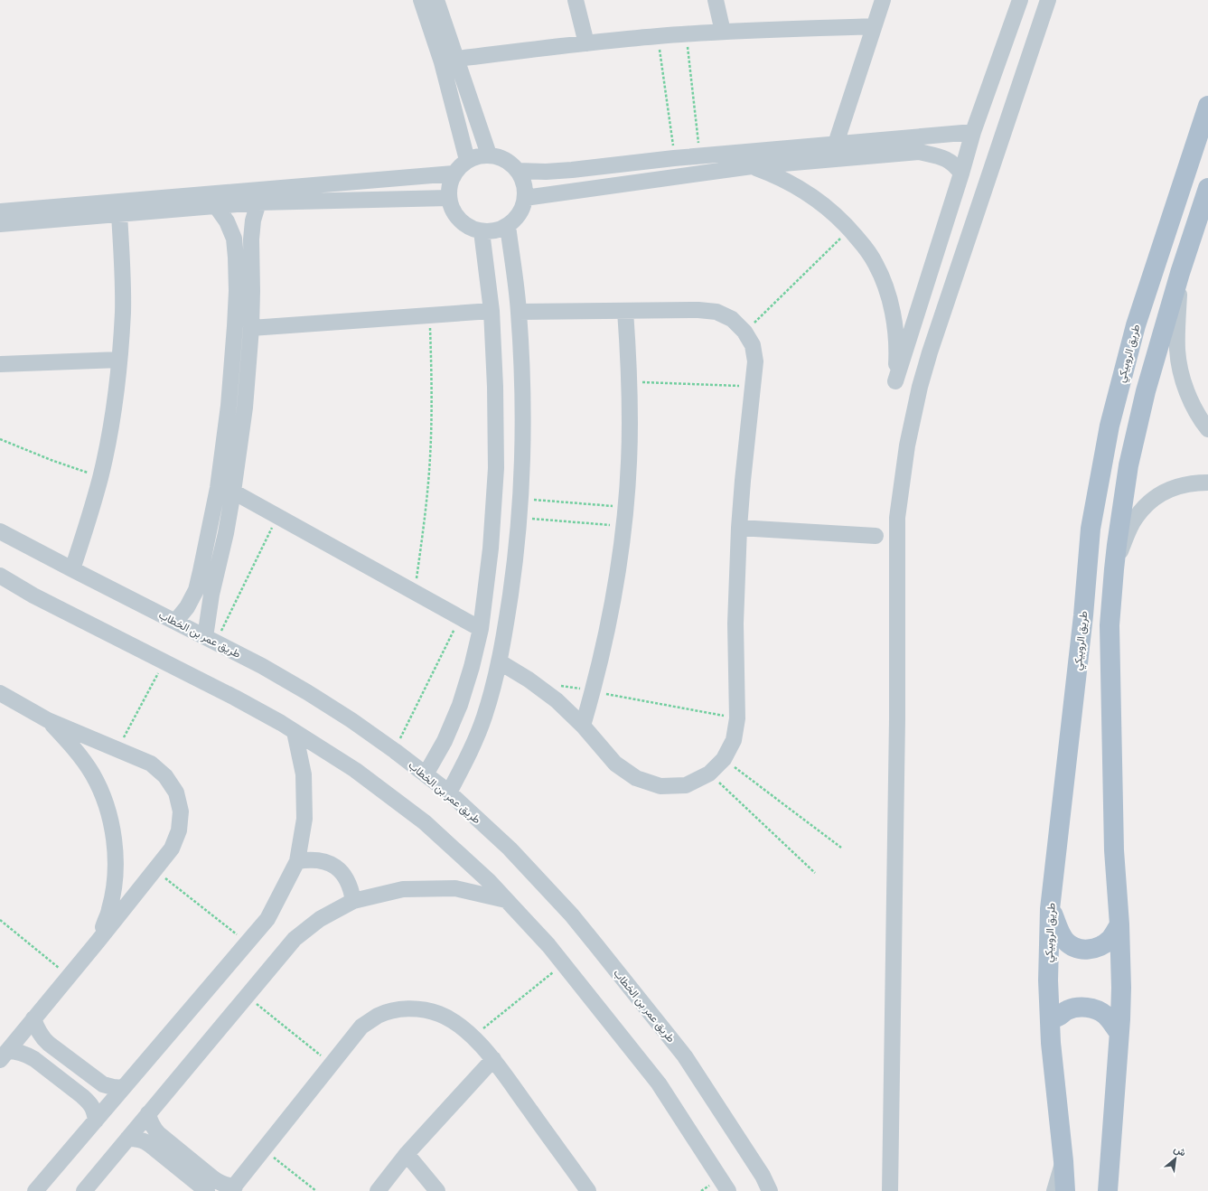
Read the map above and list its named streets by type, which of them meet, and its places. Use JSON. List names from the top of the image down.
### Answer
{
  "streets": {
    "main road": ["طريق الروبيكي"],
    "street": ["طريق عمر بن الخطاب"]
  },
  "north": "top right"
}
